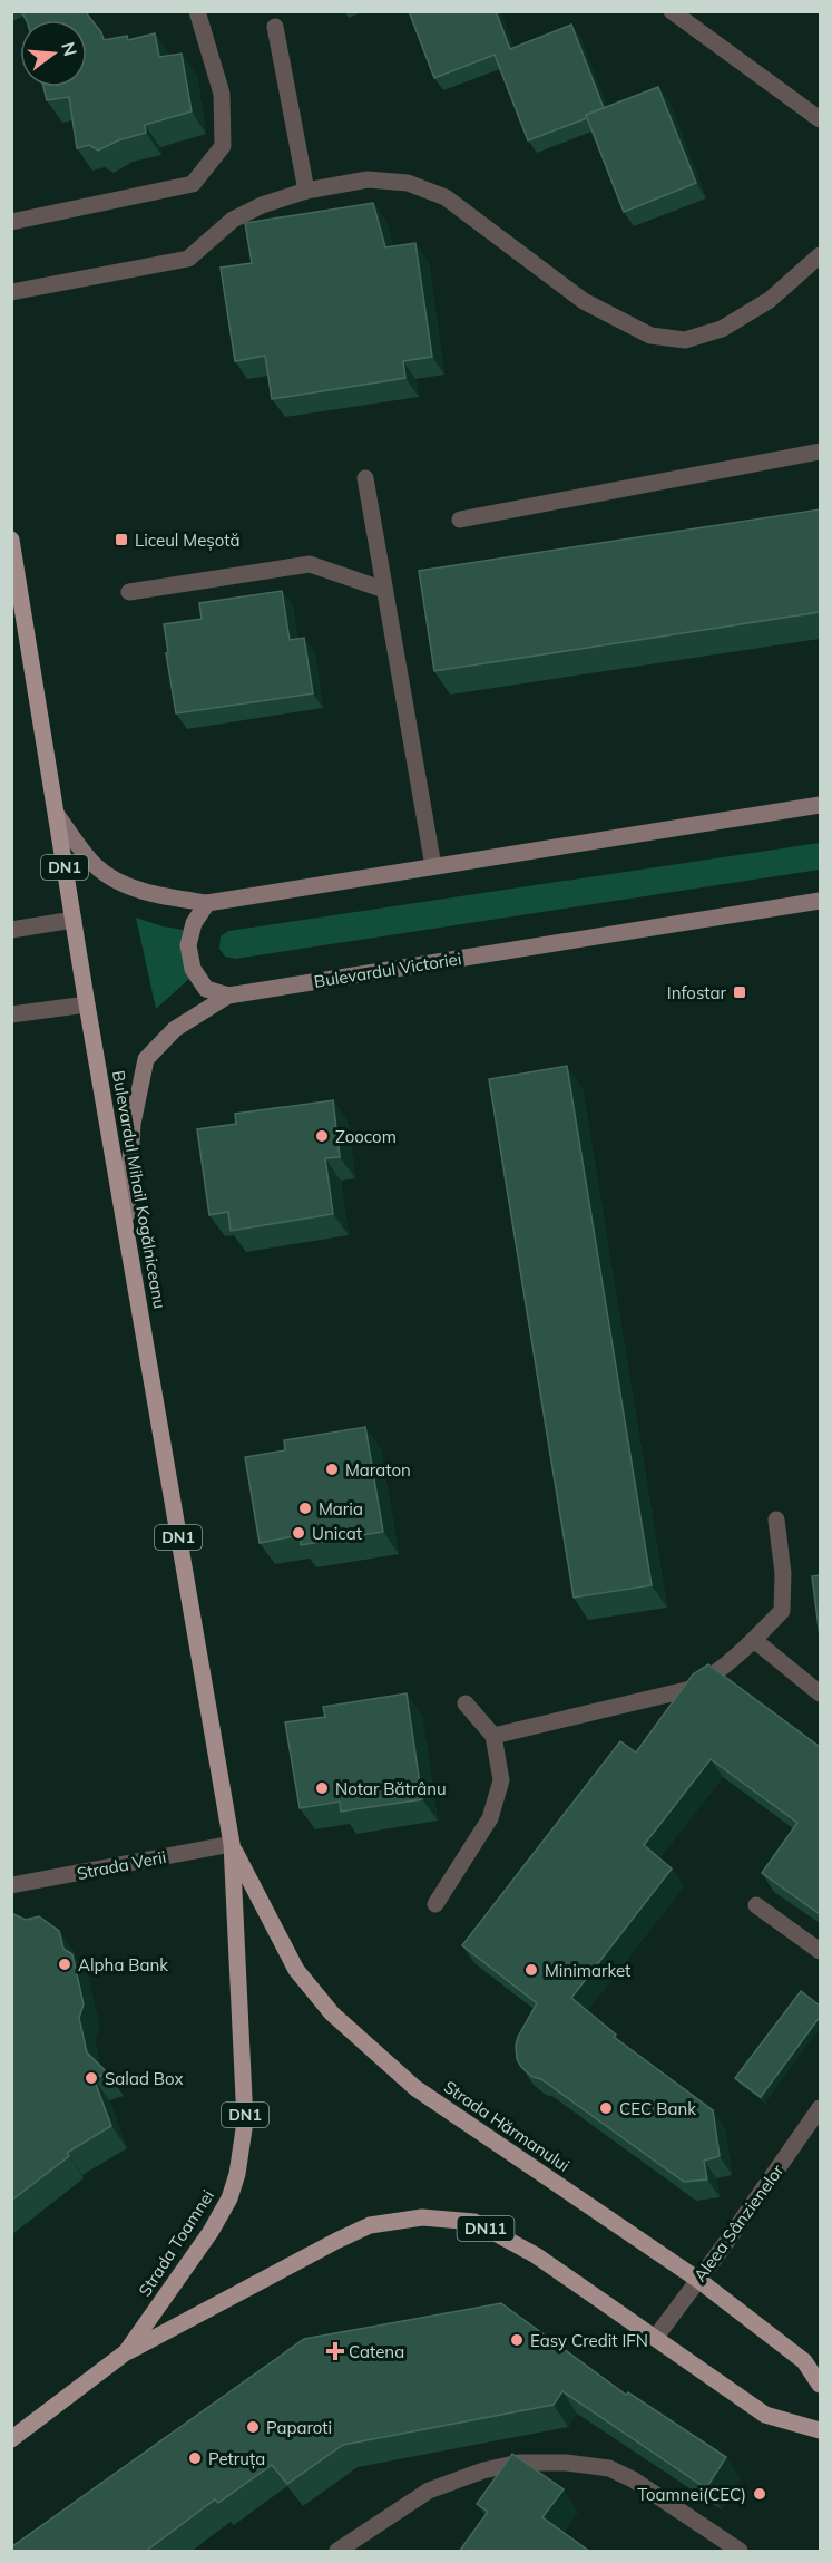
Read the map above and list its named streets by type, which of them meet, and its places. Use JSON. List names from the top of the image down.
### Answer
{
  "streets": {
    "main road": [
      "DN1",
      "Bulevardul Victoriei",
      "Bulevardul Mihail Kogălniceanu",
      "Strada Hărmanului",
      "DN11",
      "Strada Toamnei"
    ],
    "street": ["Strada Verii", "Aleea Sânzienelor"]
  },
  "crossings": [
    ["Bulevardul Victoriei", "Bulevardul Mihail Kogălniceanu"],
    ["Bulevardul Mihail Kogălniceanu", "Strada Verii"],
    ["Bulevardul Mihail Kogălniceanu", "Strada Hărmanului"],
    ["Bulevardul Mihail Kogălniceanu", "Strada Toamnei"],
    ["Strada Verii", "Strada Hărmanului"],
    ["Strada Verii", "Strada Toamnei"],
    ["Strada Hărmanului", "Aleea Sânzienelor"],
    ["Strada Hărmanului", "Strada Toamnei"],
    ["Aleea Sânzienelor", "DN11"],
    ["DN11", "Strada Toamnei"]
  ],
  "places": {
    "transit": ["Liceul Meșotă", "Infostar"],
    "other": [
      "Zoocom",
      "Maraton",
      "Maria",
      "Unicat",
      "Notar Bătrânu",
      "Alpha Bank",
      "Minimarket",
      "Salad Box",
      "CEC Bank",
      "Easy Credit IFN",
      "Paparoti",
      "Petruța",
      "Toamnei(CEC)"
    ],
    "health": ["Catena"]
  },
  "north": "right"
}
